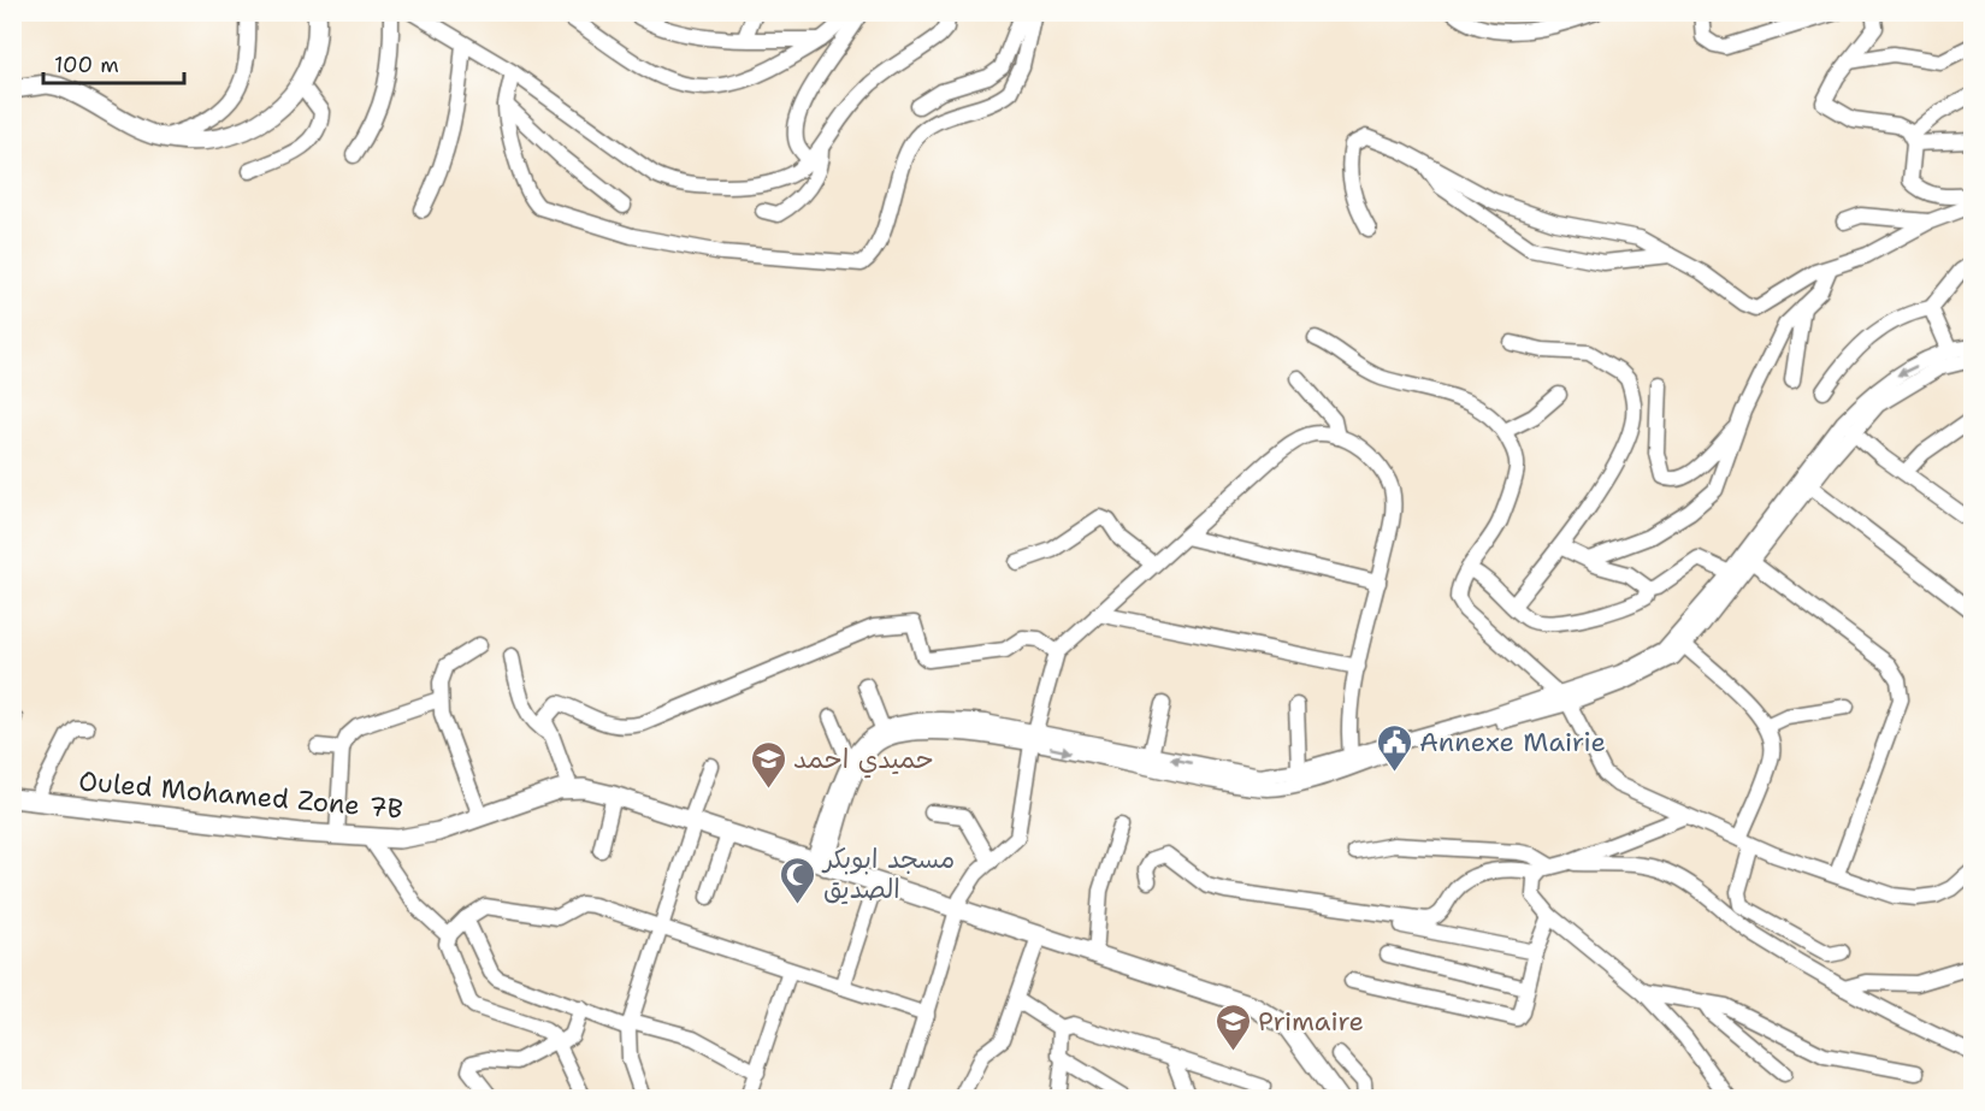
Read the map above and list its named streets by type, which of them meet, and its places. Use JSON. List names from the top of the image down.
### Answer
{
  "streets": {
    "main road": ["Ouled Mohamed Zone 7B"]
  },
  "places": {
    "public building": ["Annexe Mairie"],
    "school or university": ["حميدي احمد", "Primaire"],
    "mosque": ["مسجد ابوبكر الصديق"]
  },
  "scale_bar": "100 m"
}
